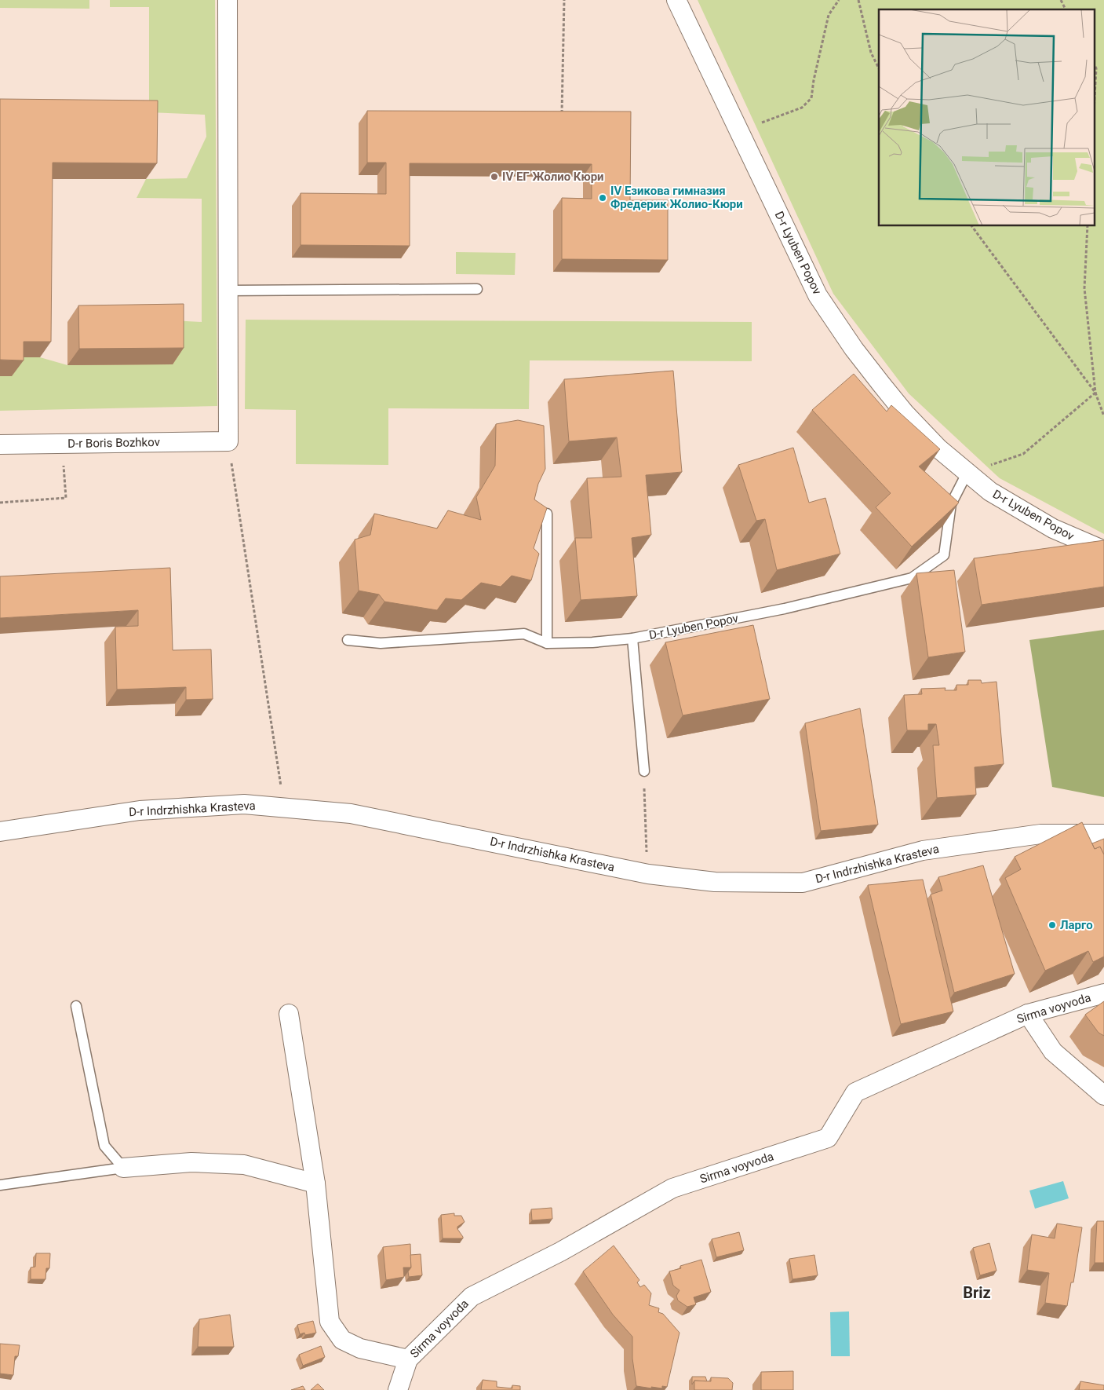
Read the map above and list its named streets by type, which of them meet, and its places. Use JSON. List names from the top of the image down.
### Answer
{
  "streets": {
    "street": [
      "D-r Lyuben Popov",
      "D-r Boris Bozhkov",
      "D-r Indrzhishka Krasteva",
      "Sirma voyvoda"
    ]
  },
  "districts": ["Briz"],
  "places": ["IV ЕГ Жолио Кюри", "IV Езикова гимназия Фредерик Жолио-Кюри", "Ларго"]
}
